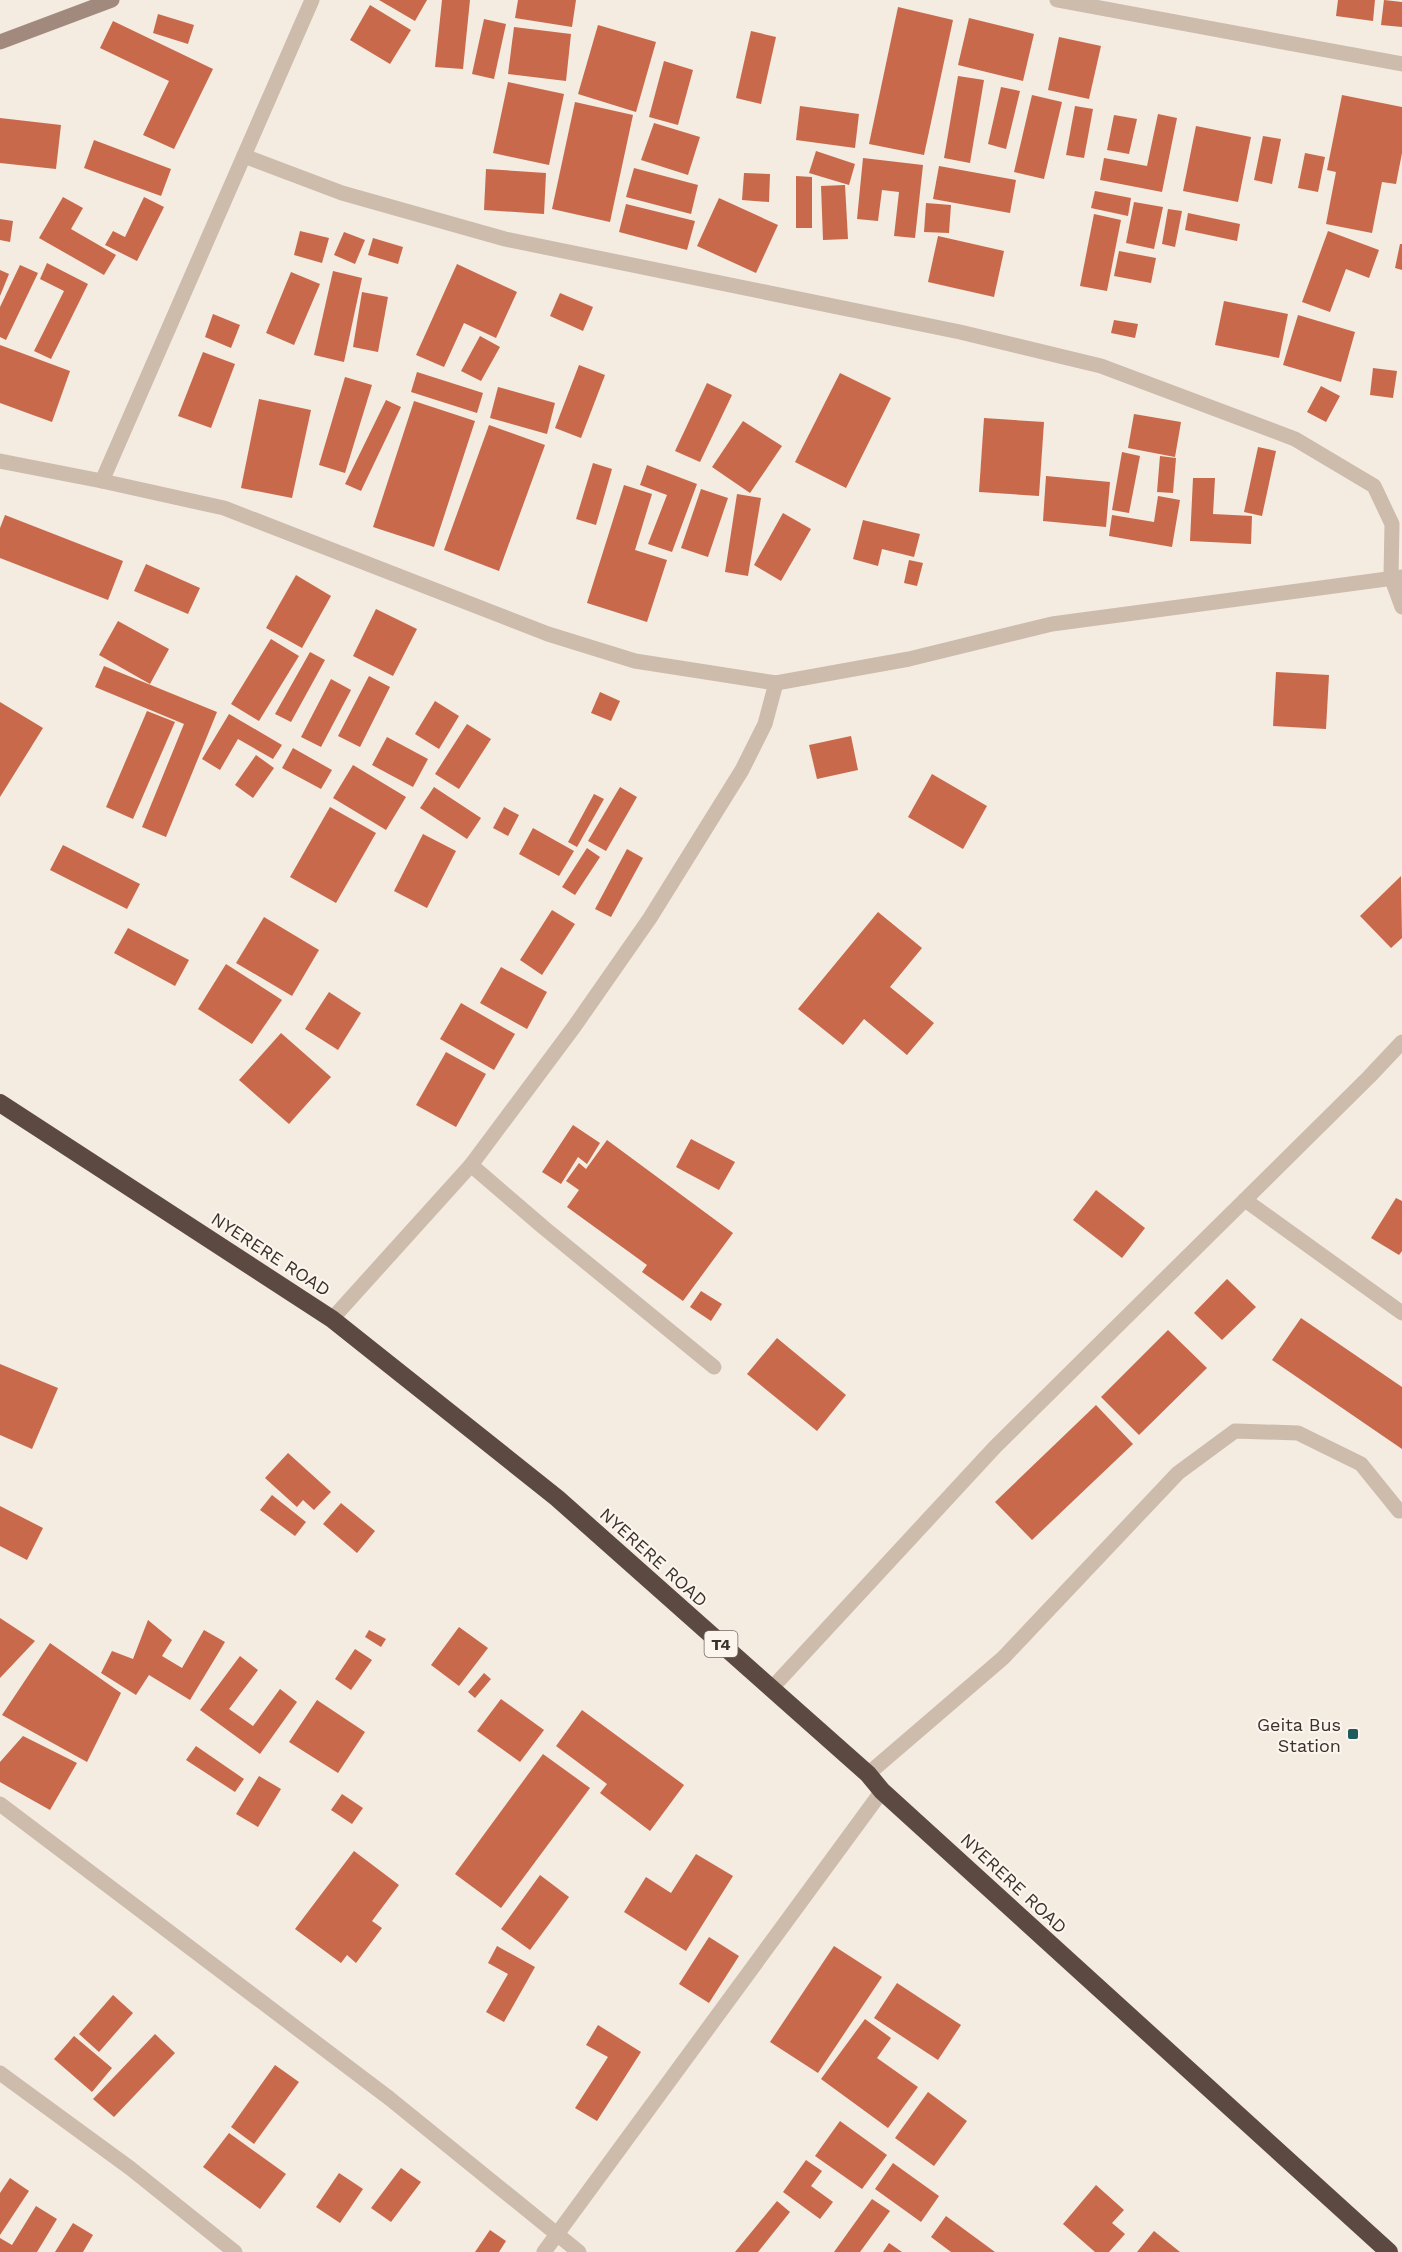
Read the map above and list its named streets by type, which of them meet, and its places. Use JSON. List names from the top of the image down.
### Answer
{
  "streets": {
    "highway": ["NYERERE ROAD", "T4"]
  },
  "places": {
    "transit": ["Geita Bus Station"]
  }
}
